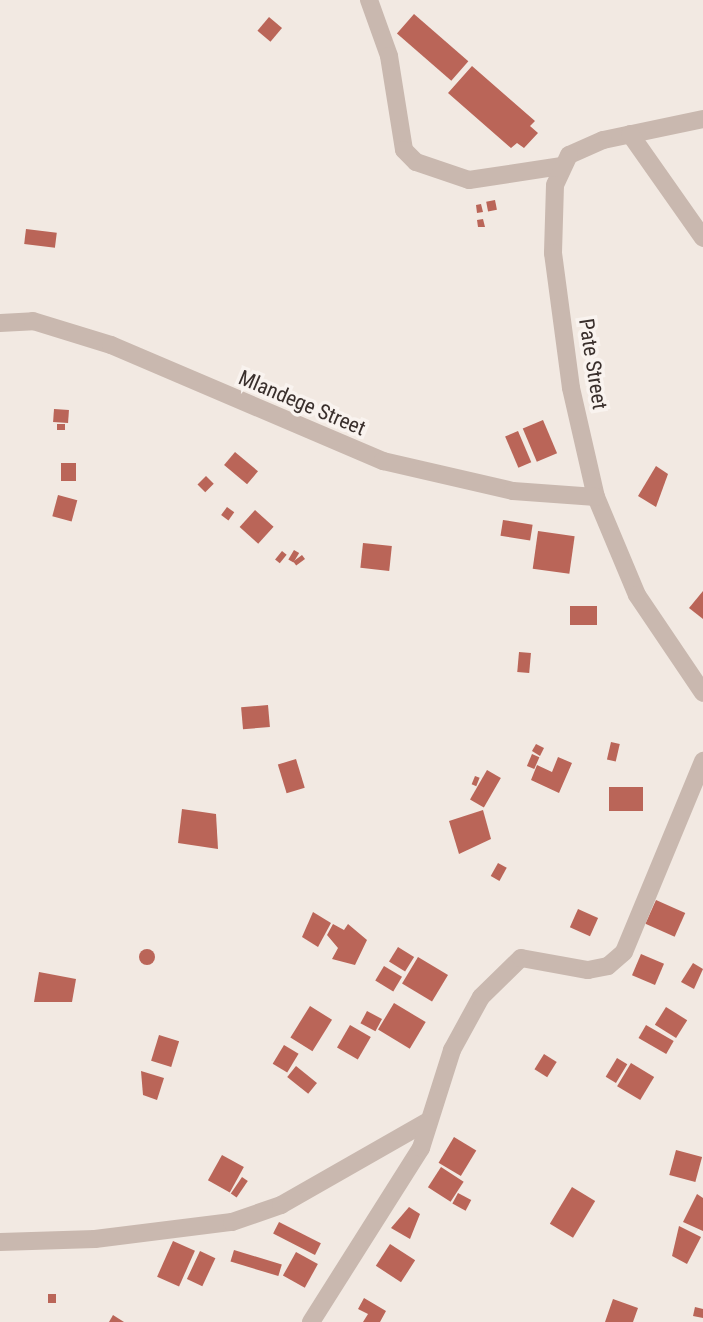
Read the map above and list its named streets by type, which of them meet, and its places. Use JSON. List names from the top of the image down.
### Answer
{
  "streets": {
    "street": ["Pate Street", "Mlandege Street"]
  },
  "crossings": [
    ["Pate Street", "Mlandege Street"]
  ]
}
